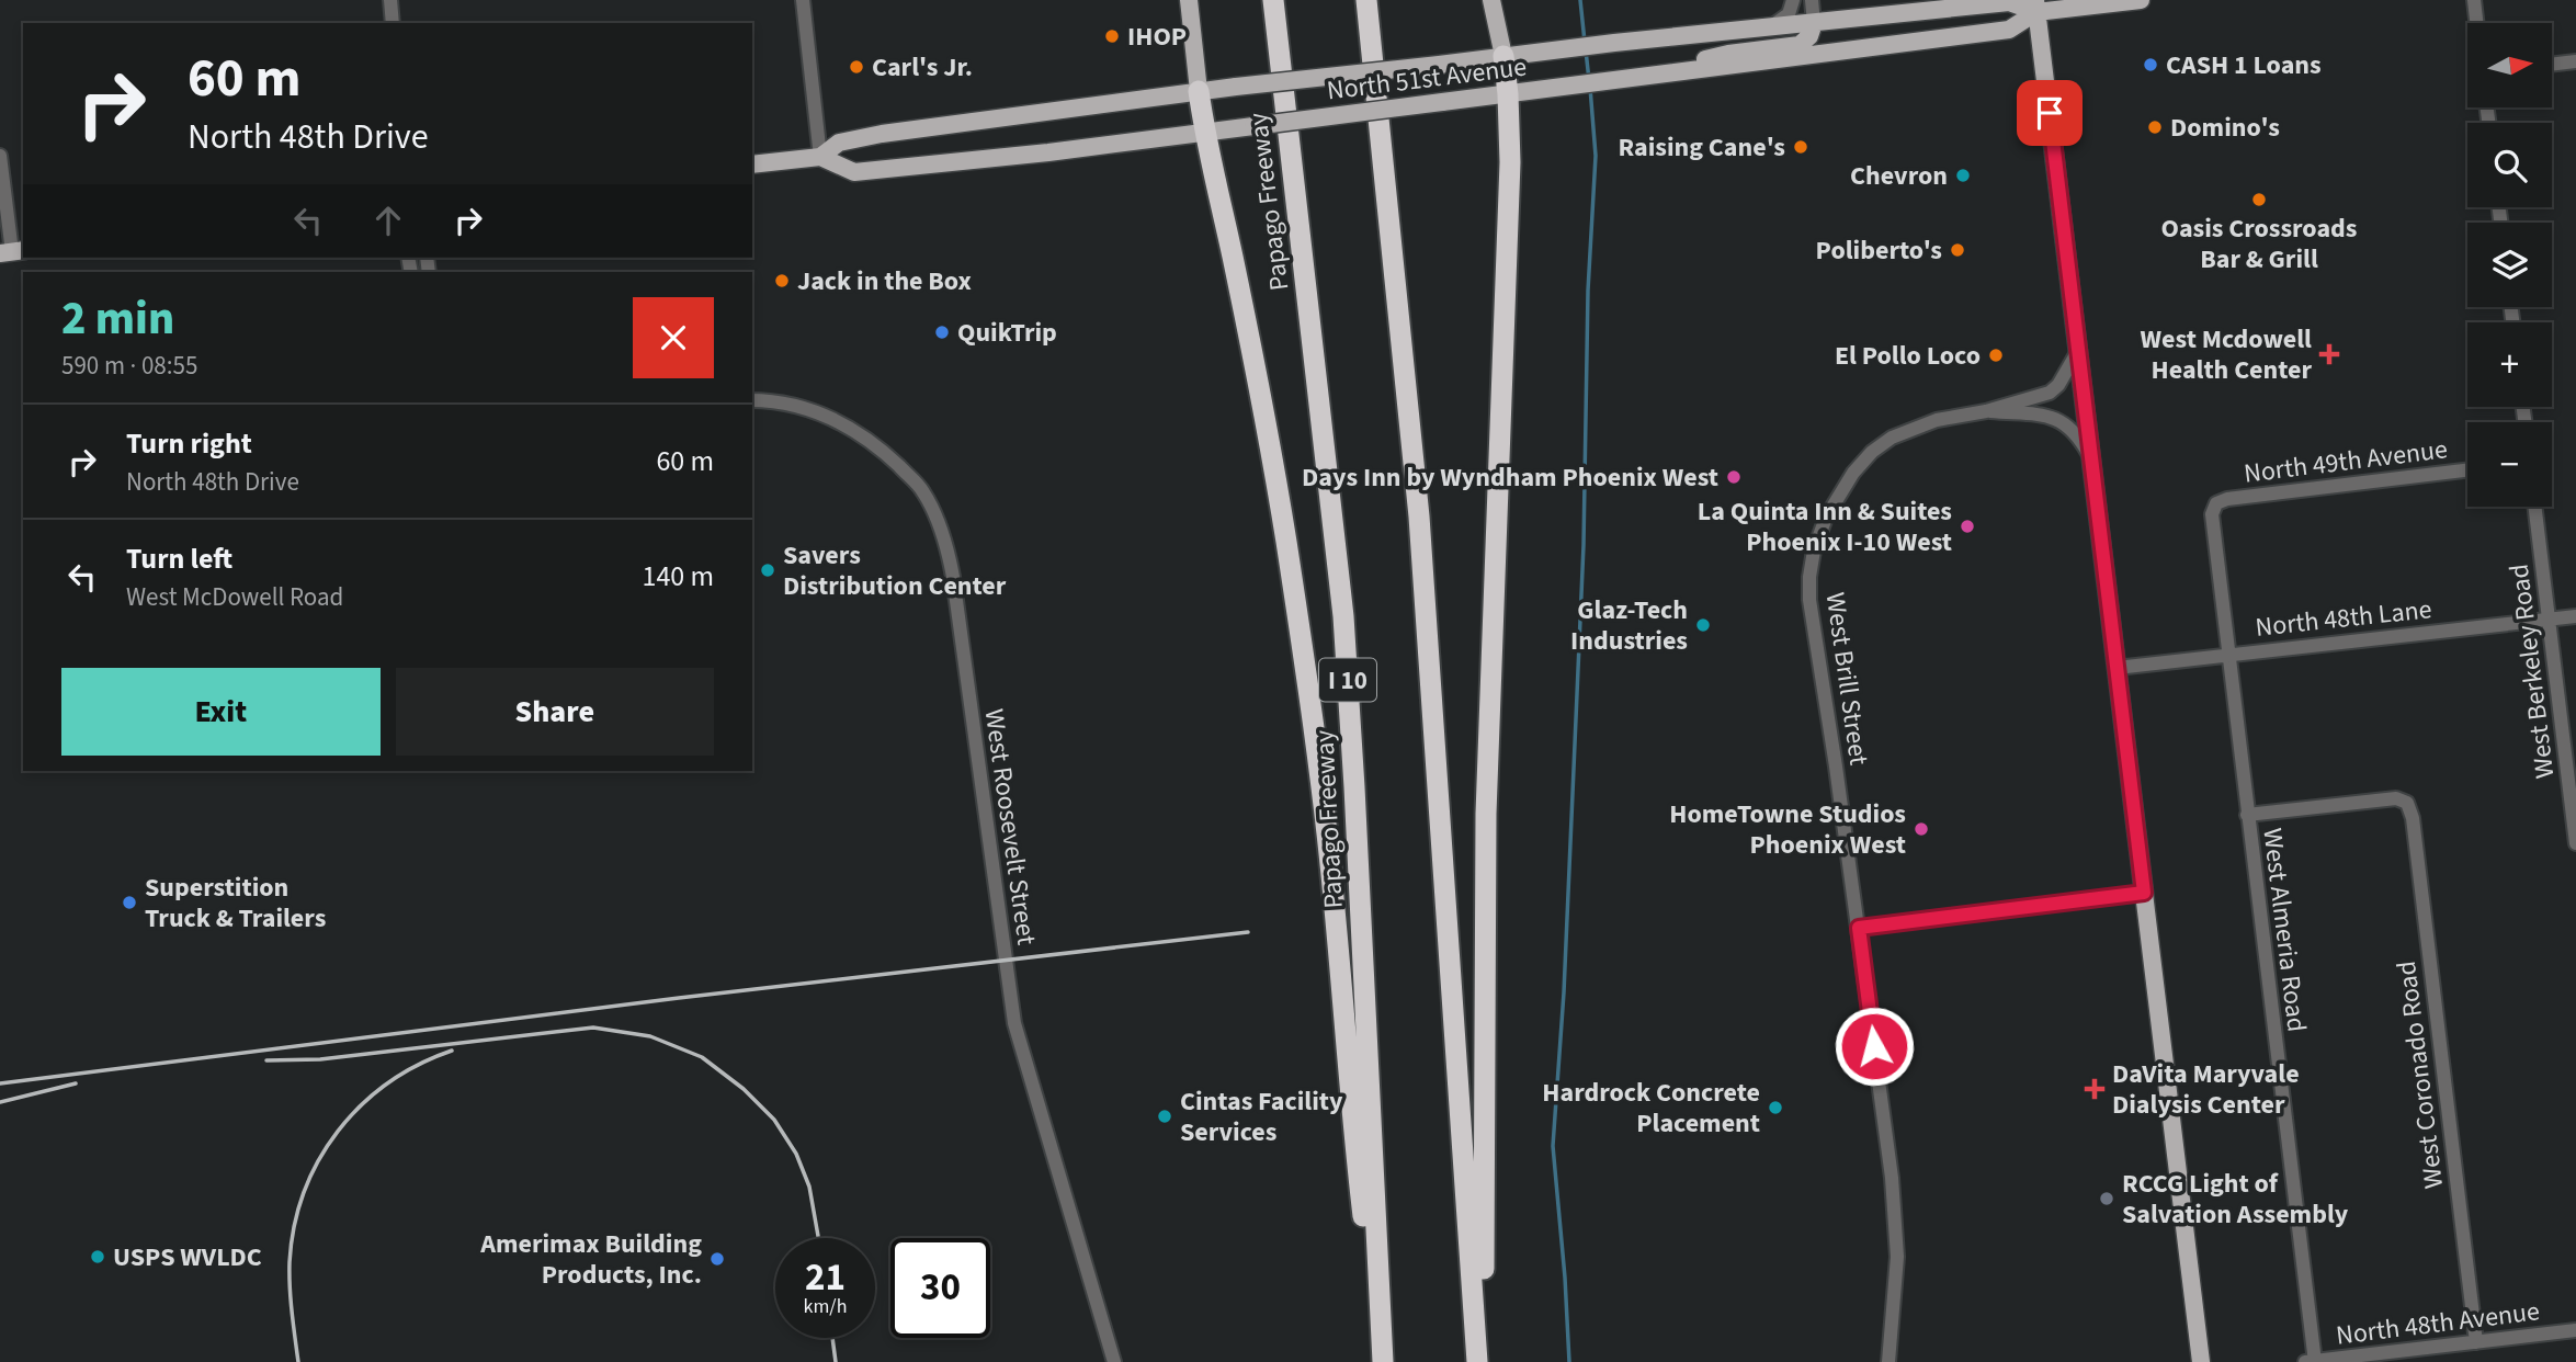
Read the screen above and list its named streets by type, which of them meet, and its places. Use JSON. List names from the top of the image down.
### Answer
{
  "streets": {
    "highway": ["Papago Freeway", "I 10"],
    "main road": ["North 51st Avenue"],
    "street": [
      "North 49th Avenue",
      "North 48th Lane",
      "West Berkeley Road",
      "West Brill Street",
      "West Roosevelt Street",
      "West Almeria Road",
      "West Coronado Road",
      "North 48th Avenue"
    ]
  },
  "crossings": [
    ["North 49th Avenue", "West Almeria Road"],
    ["North 48th Lane", "West Berkeley Road"],
    ["North 48th Lane", "West Almeria Road"],
    ["West Almeria Road", "West Coronado Road"],
    ["West Almeria Road", "North 48th Avenue"],
    ["West Coronado Road", "North 48th Avenue"]
  ],
  "places": {
    "other": [
      "IHOP",
      "CASH 1 Loans",
      "Carl's Jr.",
      "Domino's",
      "Raising Cane's",
      "Chevron",
      "Oasis Crossroads Bar & Grill",
      "Poliberto's",
      "Jack in the Box",
      "QuikTrip",
      "El Pollo Loco",
      "Days Inn by Wyndham Phoenix West",
      "La Quinta Inn & Suites Phoenix I-10 West",
      "Savers Distribution Center",
      "Glaz-Tech Industries",
      "HomeTowne Studios Phoenix West",
      "Superstition Truck & Trailers",
      "Hardrock Concrete Placement",
      "Cintas Facility Services",
      "RCCG Light of Salvation Assembly",
      "USPS WVLDC",
      "Amerimax Building Products, Inc."
    ],
    "health": ["West Mcdowell Health Center", "DaVita Maryvale Dialysis Center"]
  },
  "north": "right",
  "page": {
    "map_buttons": ["+", "−"],
    "turn": ["60 m", "North 48th Drive"],
    "heading": ["2 min", "590 m · 08:55"],
    "list": [
      {
        "name": "Turn right",
        "note": "North 48th Drive",
        "value": "60 m"
      },
      {
        "name": "Turn left",
        "note": "West McDowell Road",
        "value": "140 m"
      }
    ],
    "buttons": ["Exit", "Share"],
    "speed": "21 km/h",
    "limit": "30"
  }
}
